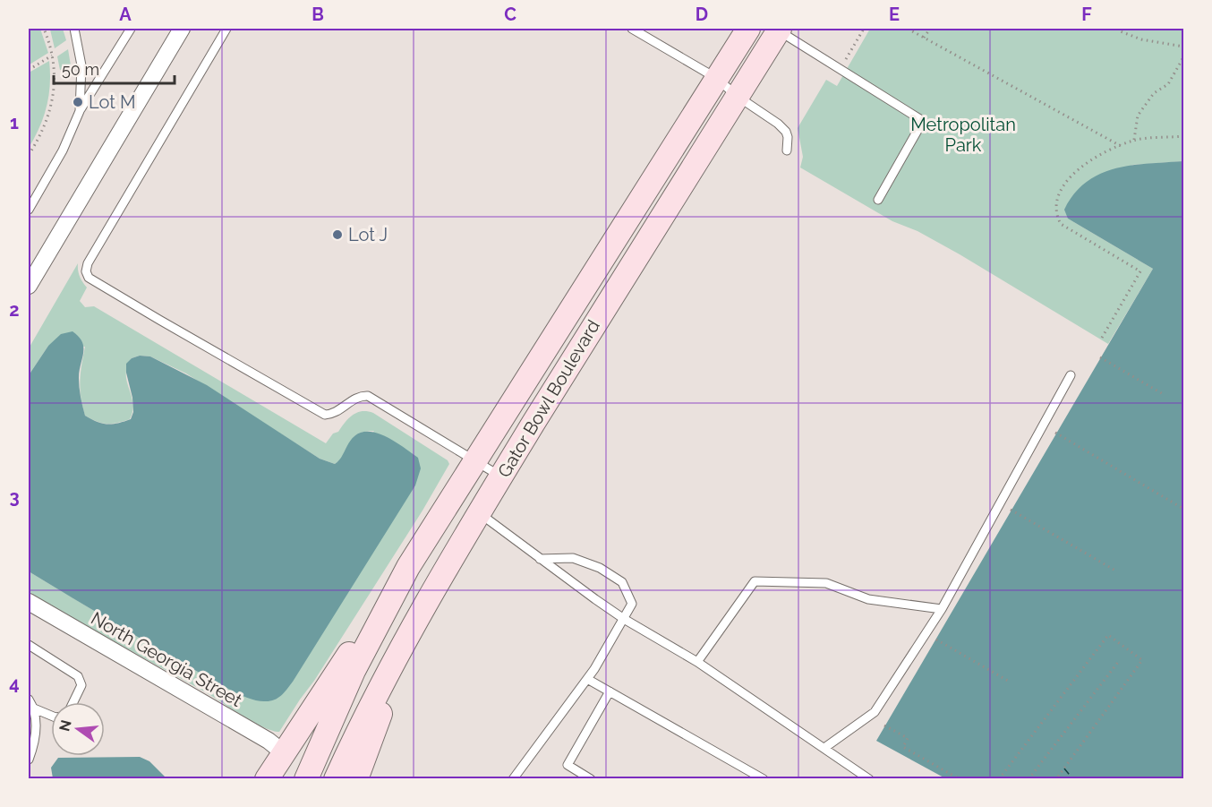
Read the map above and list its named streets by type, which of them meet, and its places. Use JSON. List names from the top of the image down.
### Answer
{
  "streets": {
    "main road": ["Gator Bowl Boulevard"],
    "street": ["North Georgia Street"]
  },
  "parks": ["Metropolitan Park"],
  "places": ["Lot M", "Lot J"],
  "scale_bar": "50 m",
  "north": "left",
  "grid": {
    "columns": [
      "A",
      "B",
      "C",
      "D",
      "E",
      "F"
    ],
    "rows": [
      "1",
      "2",
      "3",
      "4"
    ]
  }
}
